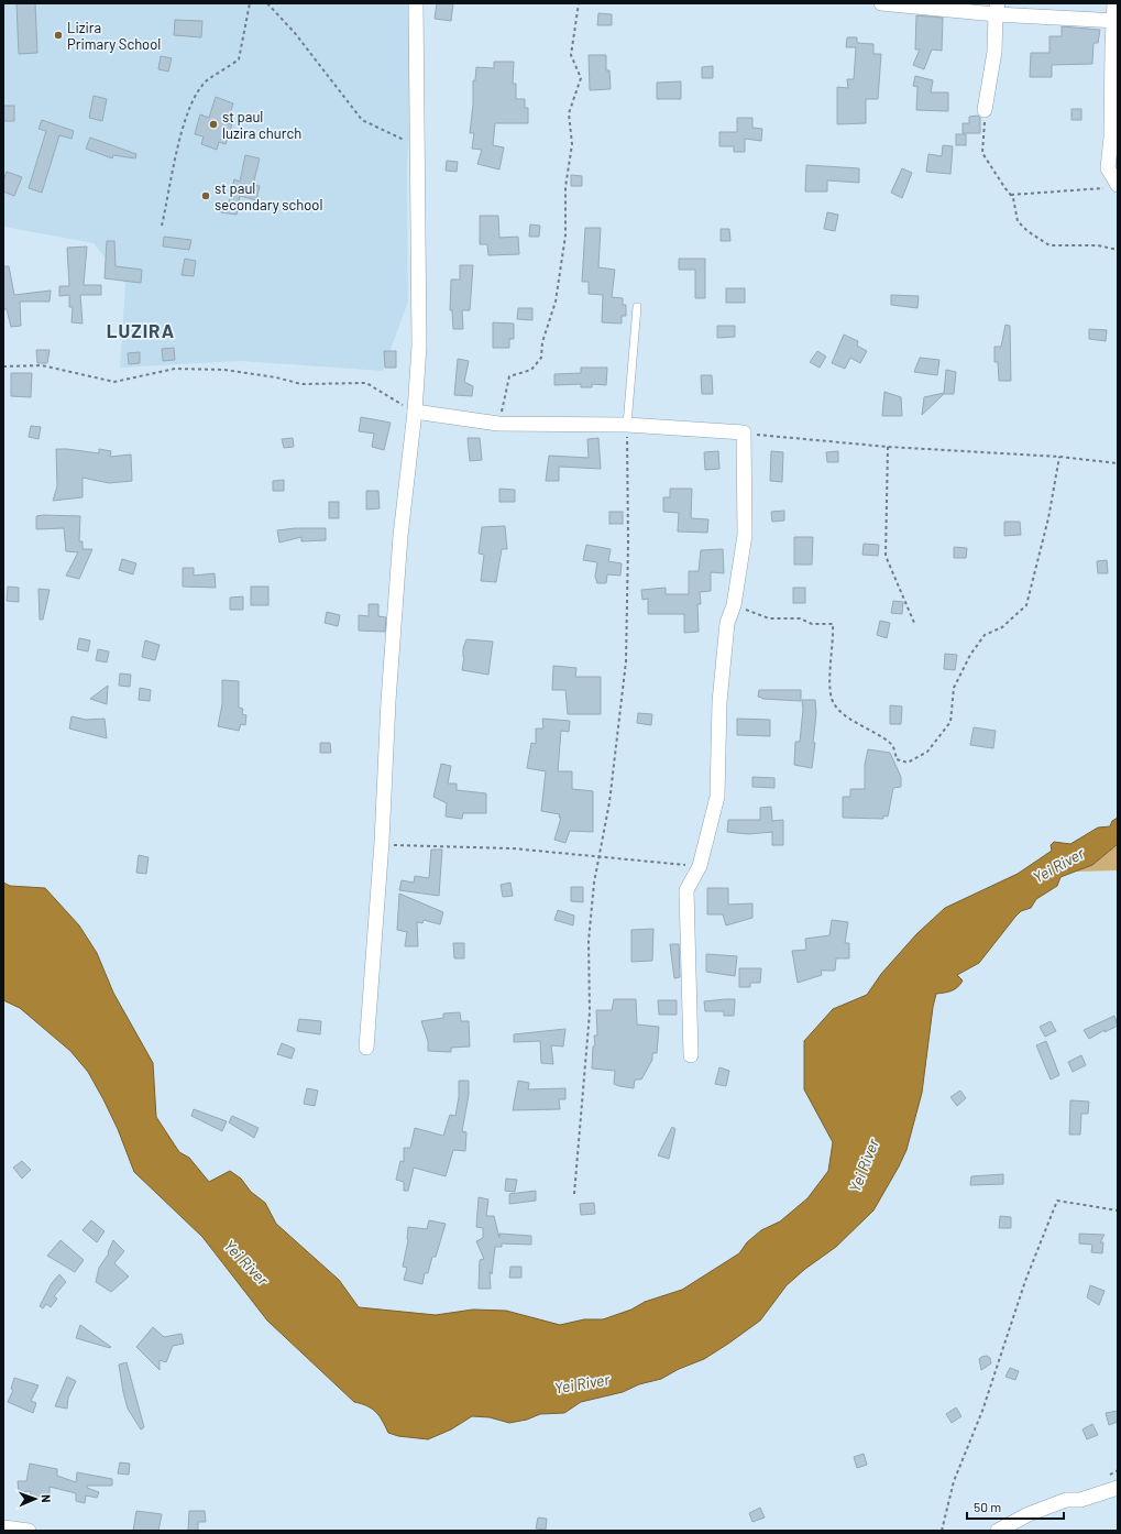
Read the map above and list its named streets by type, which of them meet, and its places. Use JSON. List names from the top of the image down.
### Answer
{
  "districts": ["LUZIRA"],
  "water": ["Yei River"],
  "places": ["Lizira Primary School", "st paul luzira church", "st paul secondary school"],
  "scale_bar": "50 m",
  "north": "right"
}
